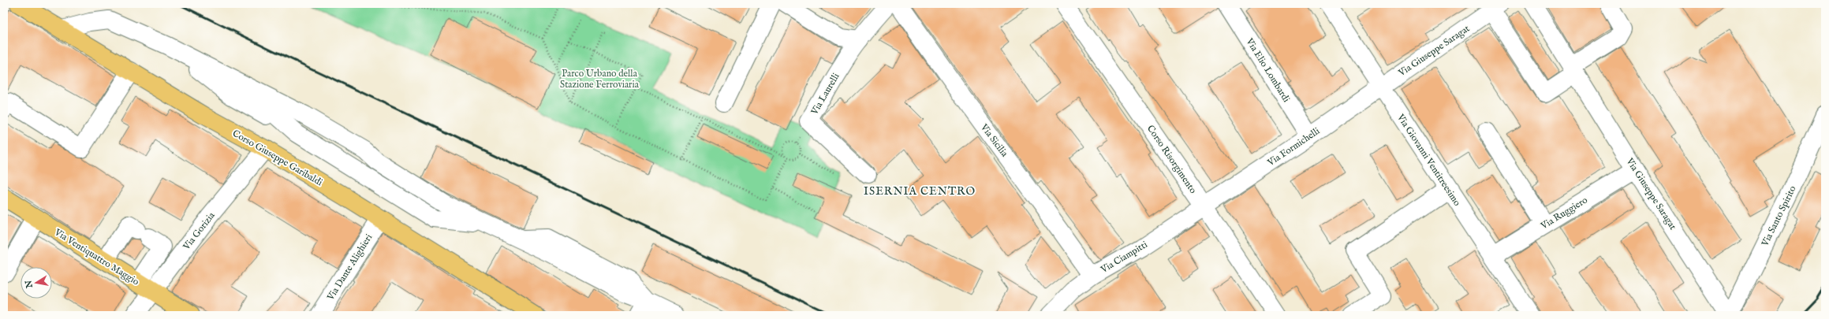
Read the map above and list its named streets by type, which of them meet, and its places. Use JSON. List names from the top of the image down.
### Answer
{
  "streets": {
    "main road": ["Corso Giuseppe Garibaldi", "Via Ventiquattro Maggio"],
    "street": [
      "Via Giuseppe Saragat",
      "Via Elio Lombardi",
      "Via Laurelli",
      "Via Sicilia",
      "Via Formichelli",
      "Corso Risorgimento",
      "Via Giovanni Ventitreesimo",
      "Via Ruggiero",
      "Via Santo Spirito",
      "Via Gorizia",
      "Via Ciampitti",
      "Via Dante Alighieri"
    ]
  },
  "crossings": [
    ["Via Giuseppe Saragat", "Via Formichelli"],
    ["Via Giuseppe Saragat", "Via Giovanni Ventitreesimo"],
    ["Via Giuseppe Saragat", "Via Ruggiero"],
    ["Via Giuseppe Saragat", "Via Santo Spirito"],
    ["Via Elio Lombardi", "Via Formichelli"],
    ["Via Sicilia", "Via Ciampitti"],
    ["Via Formichelli", "Corso Risorgimento"],
    ["Via Formichelli", "Via Giovanni Ventitreesimo"],
    ["Via Formichelli", "Via Ciampitti"],
    ["Corso Giuseppe Garibaldi", "Via Gorizia"],
    ["Corso Giuseppe Garibaldi", "Via Dante Alighieri"],
    ["Corso Risorgimento", "Via Ciampitti"],
    ["Via Giovanni Ventitreesimo", "Via Ruggiero"],
    ["Via Gorizia", "Via Ventiquattro Maggio"]
  ],
  "districts": ["ISERNIA CENTRO"],
  "parks": ["Parco Urbano della Stazione Ferroviaria"],
  "north": "left"
}
